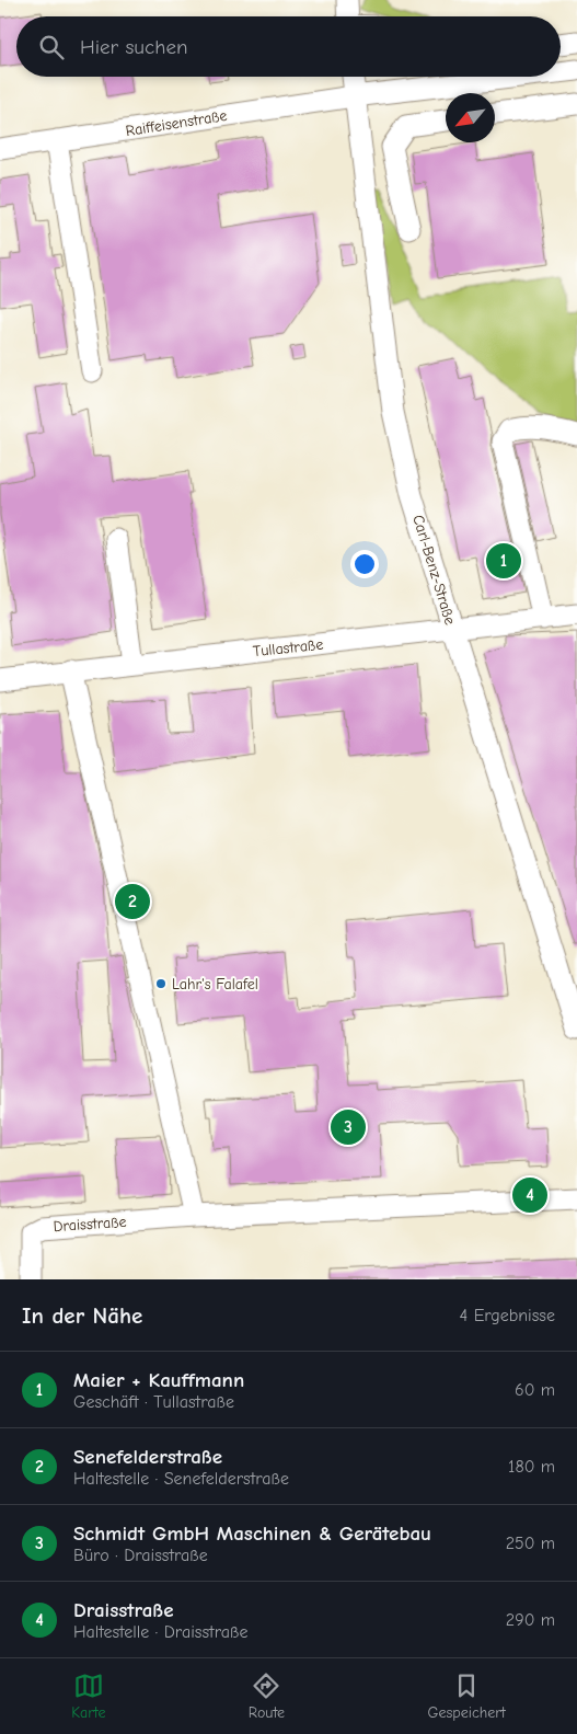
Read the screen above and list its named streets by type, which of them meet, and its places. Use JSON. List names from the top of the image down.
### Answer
{
  "streets": {
    "street": [
      "Raiffeisenstraße",
      "Carl-Benz-Straße",
      "Tullastraße",
      "Draisstraße"
    ]
  },
  "crossings": [
    ["Raiffeisenstraße", "Carl-Benz-Straße"],
    ["Carl-Benz-Straße", "Tullastraße"]
  ],
  "places": ["Lahr's Falafel"],
  "north": "bottom left",
  "page": {
    "search": "Hier suchen",
    "pins": [
      "1",
      "2",
      "3",
      "4"
    ],
    "heading": ["In der Nähe", "4 Ergebnisse"],
    "list": [
      {
        "mark": "1",
        "name": "Maier + Kauffmann",
        "note": "Geschäft · Tullastraße",
        "value": "60 m"
      },
      {
        "mark": "2",
        "name": "Senefelderstraße",
        "note": "Haltestelle · Senefelderstraße",
        "value": "180 m"
      },
      {
        "mark": "3",
        "name": "Schmidt GmbH Maschinen & Gerätebau",
        "note": "Büro · Draisstraße",
        "value": "250 m"
      },
      {
        "mark": "4",
        "name": "Draisstraße",
        "note": "Haltestelle · Draisstraße",
        "value": "290 m"
      }
    ],
    "nav": ["Karte", "Route", "Gespeichert"]
  }
}
